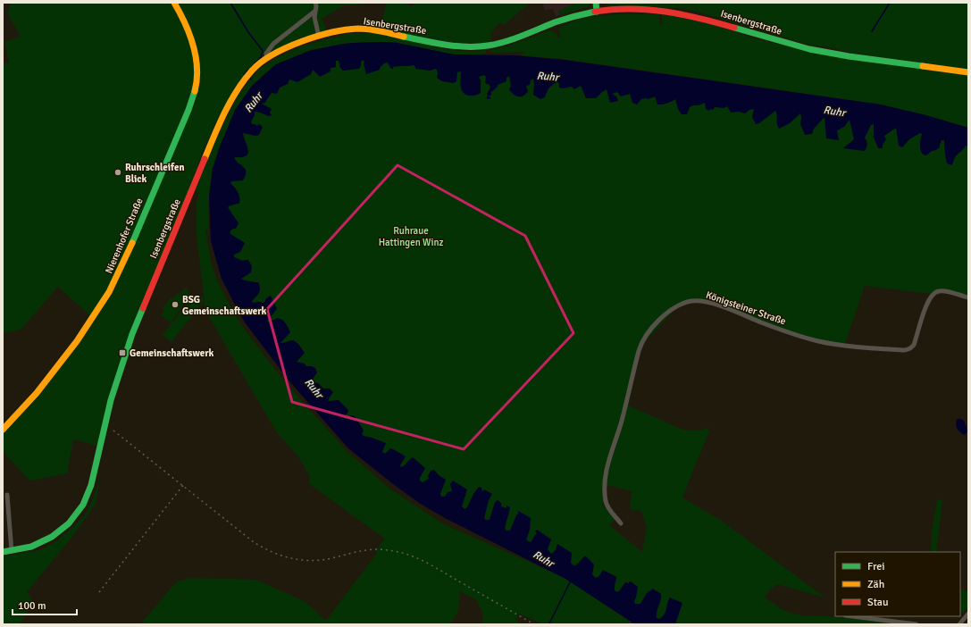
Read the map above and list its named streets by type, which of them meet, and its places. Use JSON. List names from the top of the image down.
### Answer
{
  "streets": {
    "main road": ["Isenbergstraße", "Nierenhofer Straße"],
    "street": ["Königsteiner Straße"]
  },
  "water": ["Ruhr"],
  "parks": ["Ruhraue Hattingen Winz"],
  "places": {
    "other": ["Ruhrschleifen Blick", "BSG Gemeinschaftswerk"],
    "transit": ["Gemeinschaftswerk"]
  },
  "legend": ["Frei", "Zäh", "Stau"],
  "scale_bar": "100 m"
}
